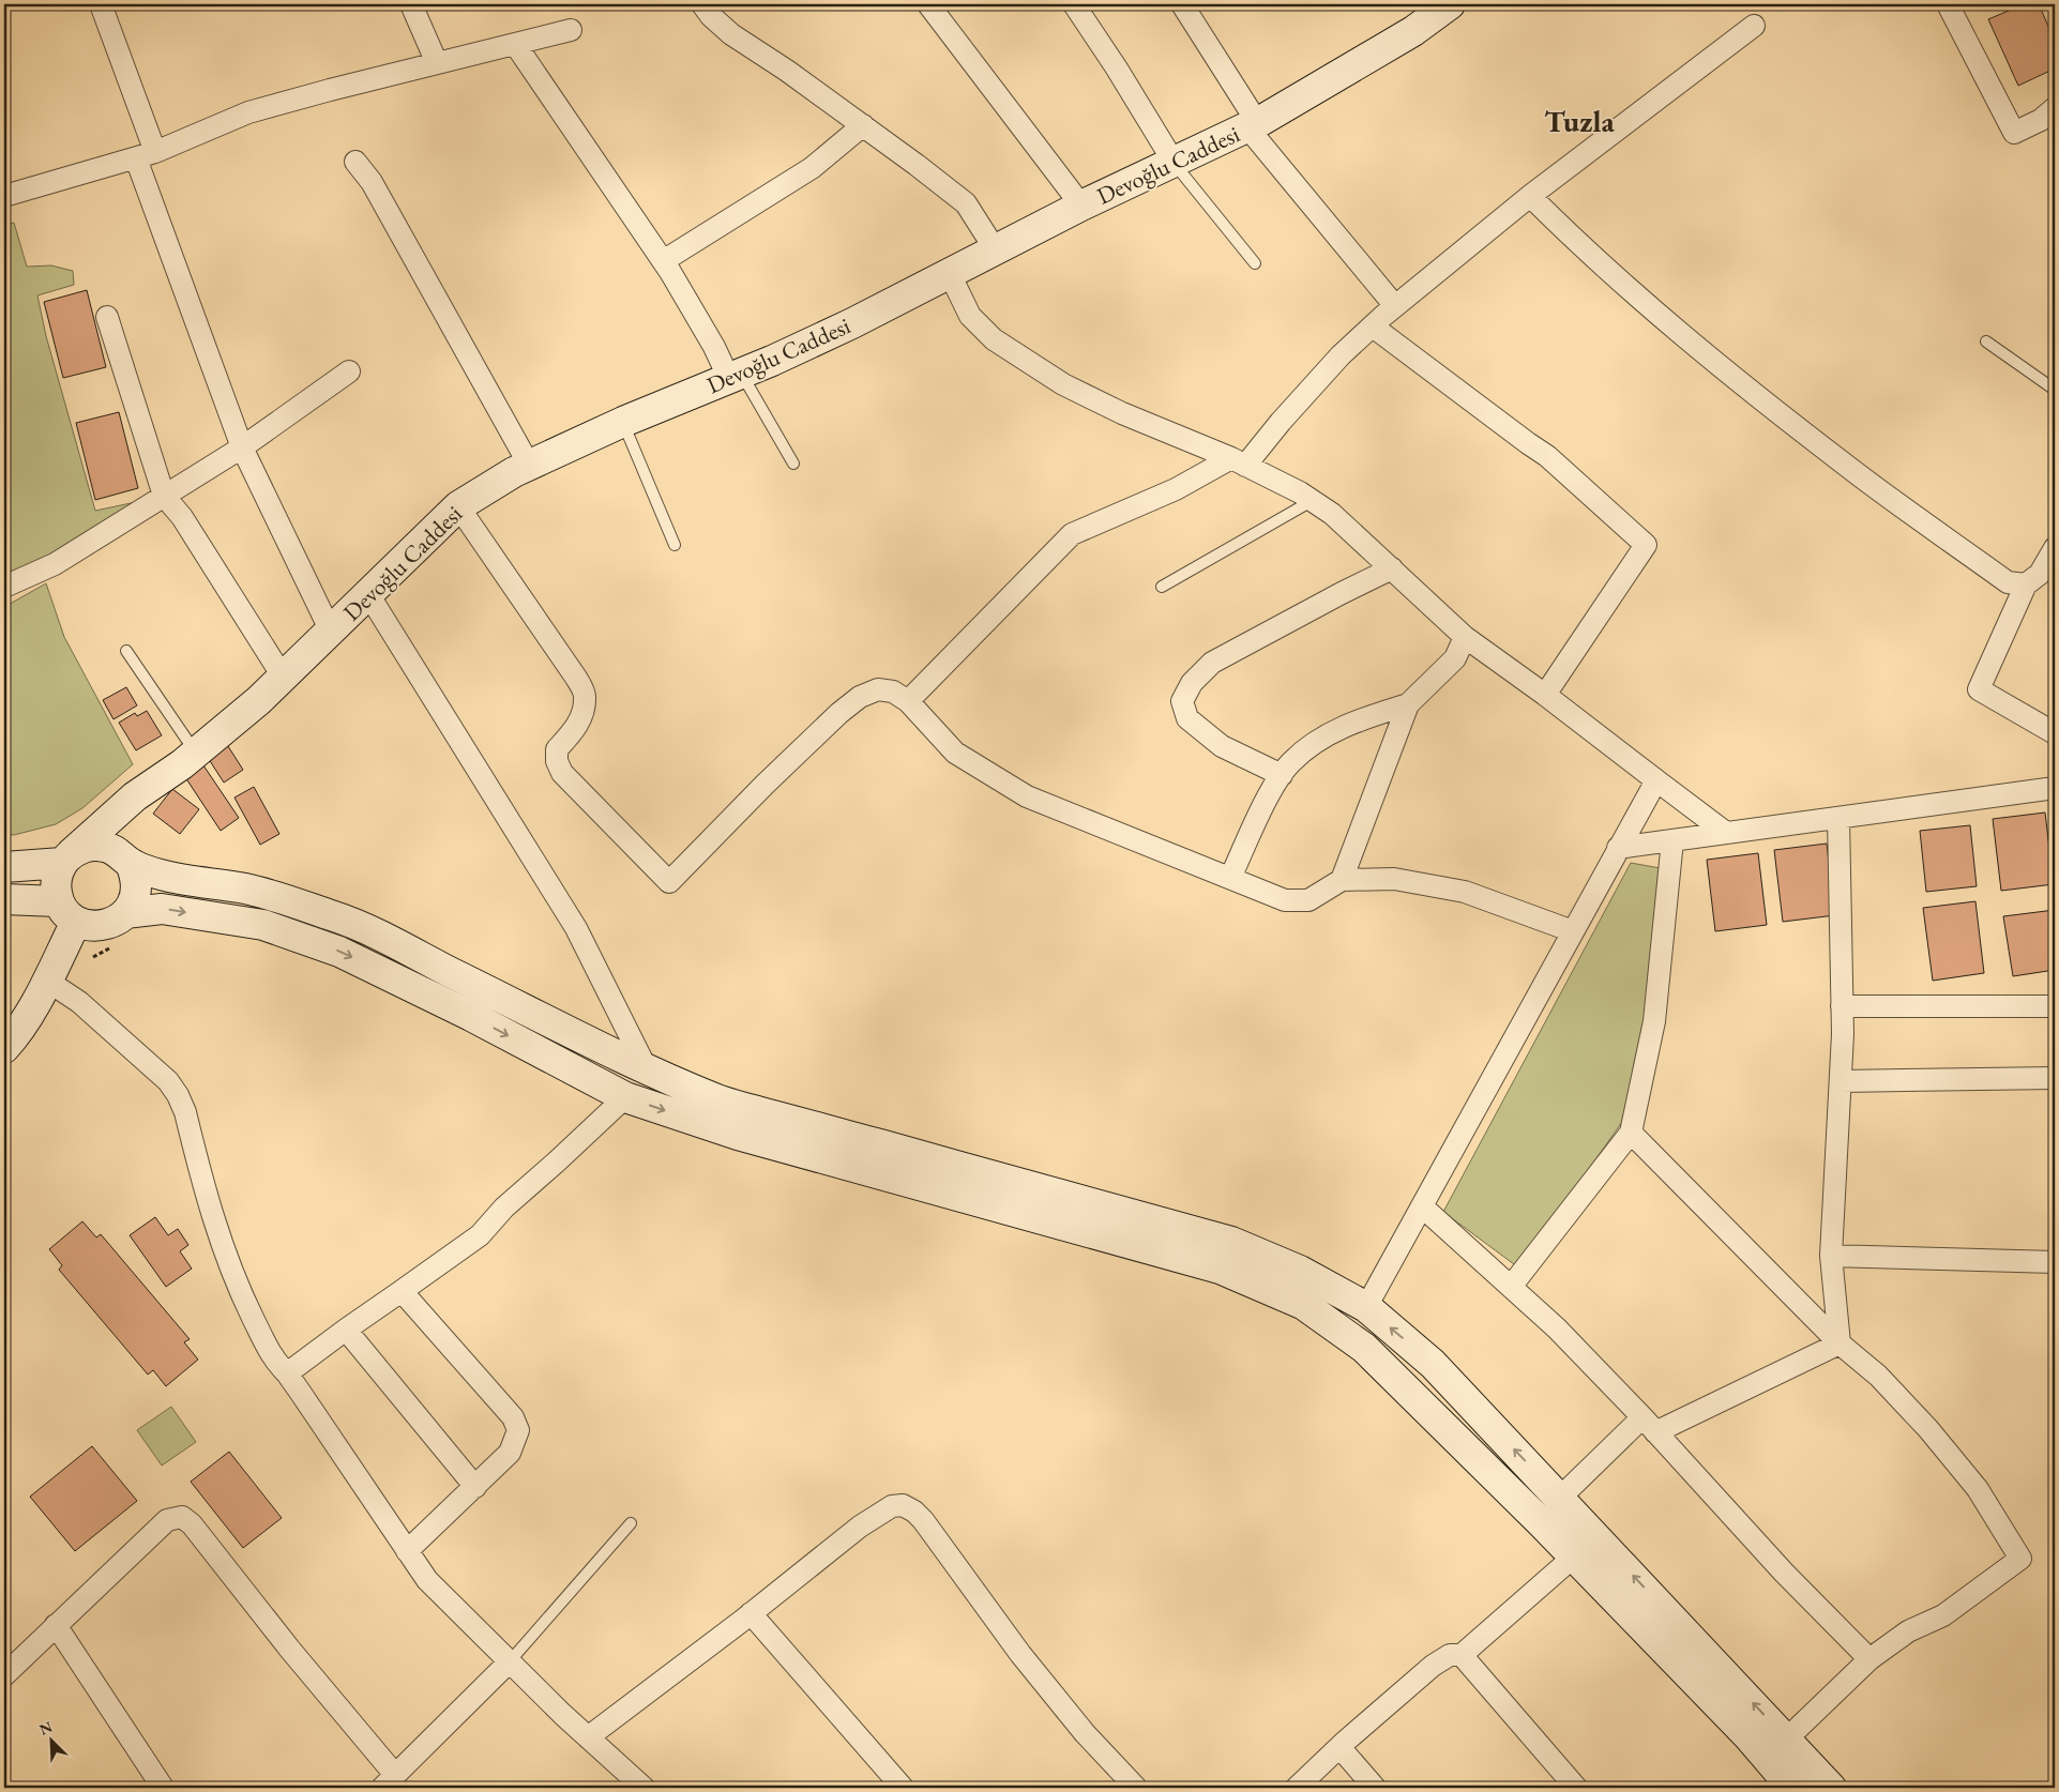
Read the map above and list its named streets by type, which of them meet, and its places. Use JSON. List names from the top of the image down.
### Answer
{
  "streets": {
    "street": ["Devoğlu Caddesi"]
  },
  "districts": ["Tuzla"],
  "north": "top left"
}
